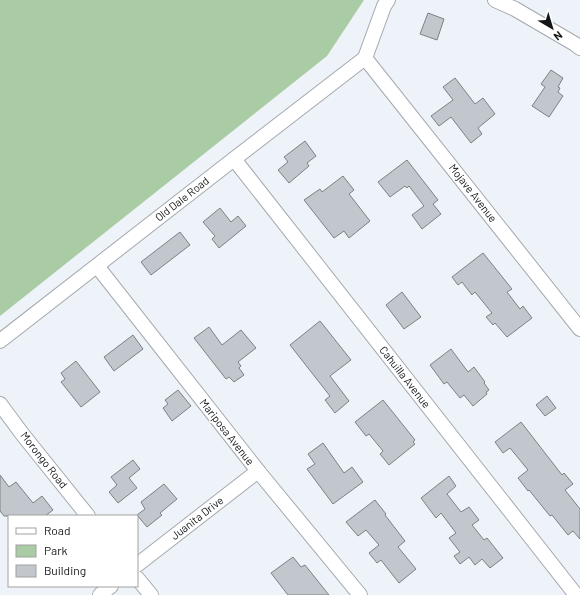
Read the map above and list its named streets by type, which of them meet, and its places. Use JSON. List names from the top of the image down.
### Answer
{
  "streets": {
    "street": [
      "Mojave Avenue",
      "Old Dale Road",
      "Cahuilla Avenue",
      "Mariposa Avenue",
      "Morongo Road",
      "Juanita Drive"
    ]
  },
  "crossings": [
    ["Mojave Avenue", "Old Dale Road"],
    ["Old Dale Road", "Cahuilla Avenue"],
    ["Old Dale Road", "Mariposa Avenue"],
    ["Mariposa Avenue", "Juanita Drive"]
  ],
  "legend": ["Road", "Park", "Building"],
  "north": "bottom right"
}
